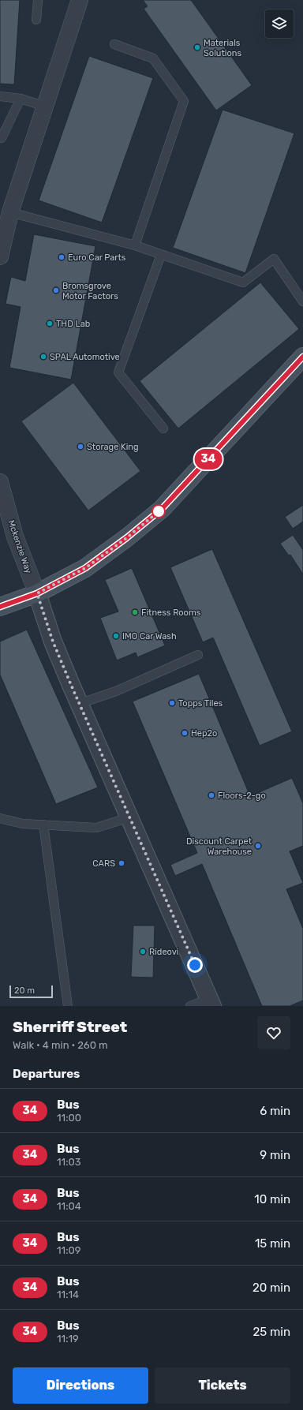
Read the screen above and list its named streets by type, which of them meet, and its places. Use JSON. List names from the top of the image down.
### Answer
{
  "streets": {
    "street": ["Mckenzie Way"]
  },
  "places": [
    "Materials Solutions",
    "Euro Car Parts",
    "Bromsgrove Motor Factors",
    "THD Lab",
    "SPAL Automotive",
    "Storage King",
    "Fitness Rooms",
    "IMO Car Wash",
    "Topps Tiles",
    "Hep2o",
    "Floors-2-go",
    "Discount Carpet Warehouse",
    "CARS",
    "Rideovi"
  ],
  "lines": ["bus line 34"],
  "scale_bar": "20 m",
  "page": {
    "on_map": "34",
    "scale": "20 m",
    "heading": [
      ["Sherriff Street", "Walk · 4 min · 260 m"],
      "Departures"
    ],
    "list": [
      {
        "mark": "34",
        "name": "Bus",
        "note": "11:00",
        "value": "6 min"
      },
      {
        "mark": "34",
        "name": "Bus",
        "note": "11:03",
        "value": "9 min"
      },
      {
        "mark": "34",
        "name": "Bus",
        "note": "11:04",
        "value": "10 min"
      },
      {
        "mark": "34",
        "name": "Bus",
        "note": "11:09",
        "value": "15 min"
      },
      {
        "mark": "34",
        "name": "Bus",
        "note": "11:14",
        "value": "20 min"
      },
      {
        "mark": "34",
        "name": "Bus",
        "note": "11:19",
        "value": "25 min"
      }
    ],
    "buttons": ["Directions", "Tickets"]
  }
}
